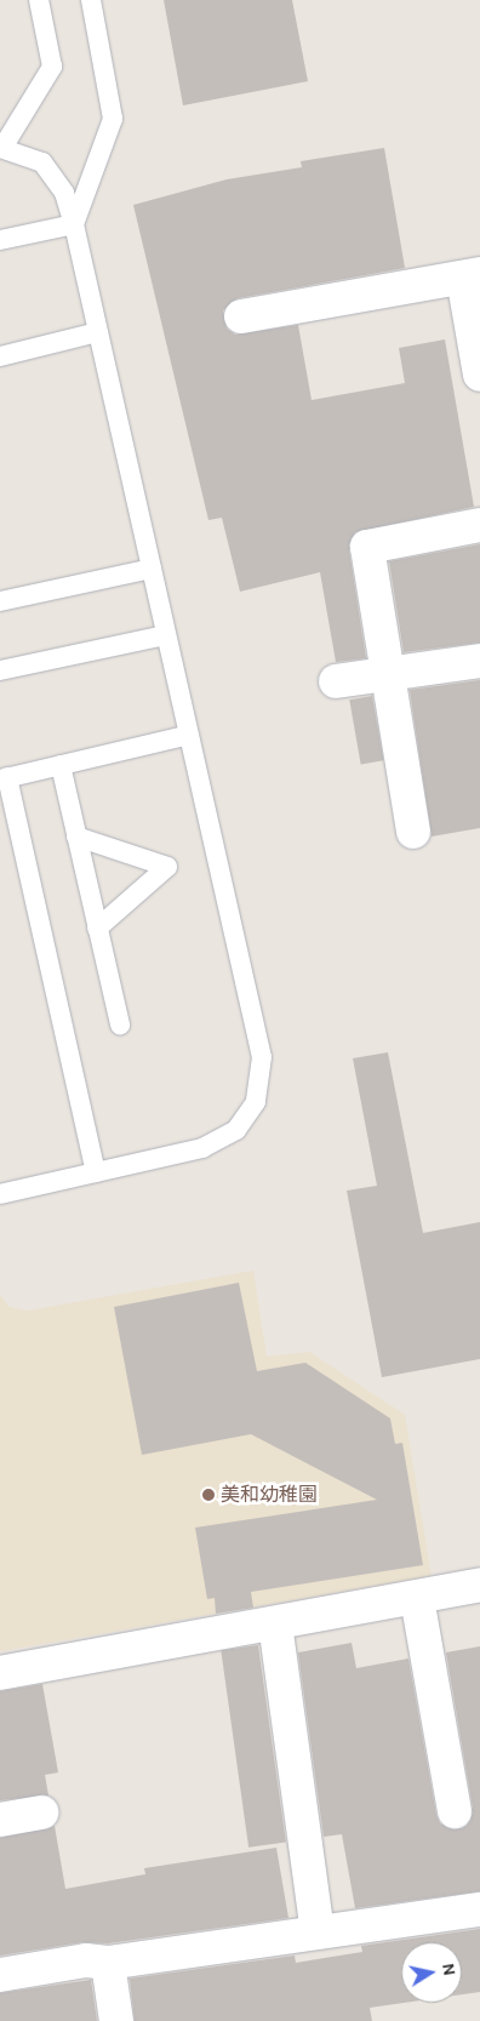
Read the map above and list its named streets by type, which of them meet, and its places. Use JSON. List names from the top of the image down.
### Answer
{
  "places": ["美和幼稚園"],
  "north": "right"
}
